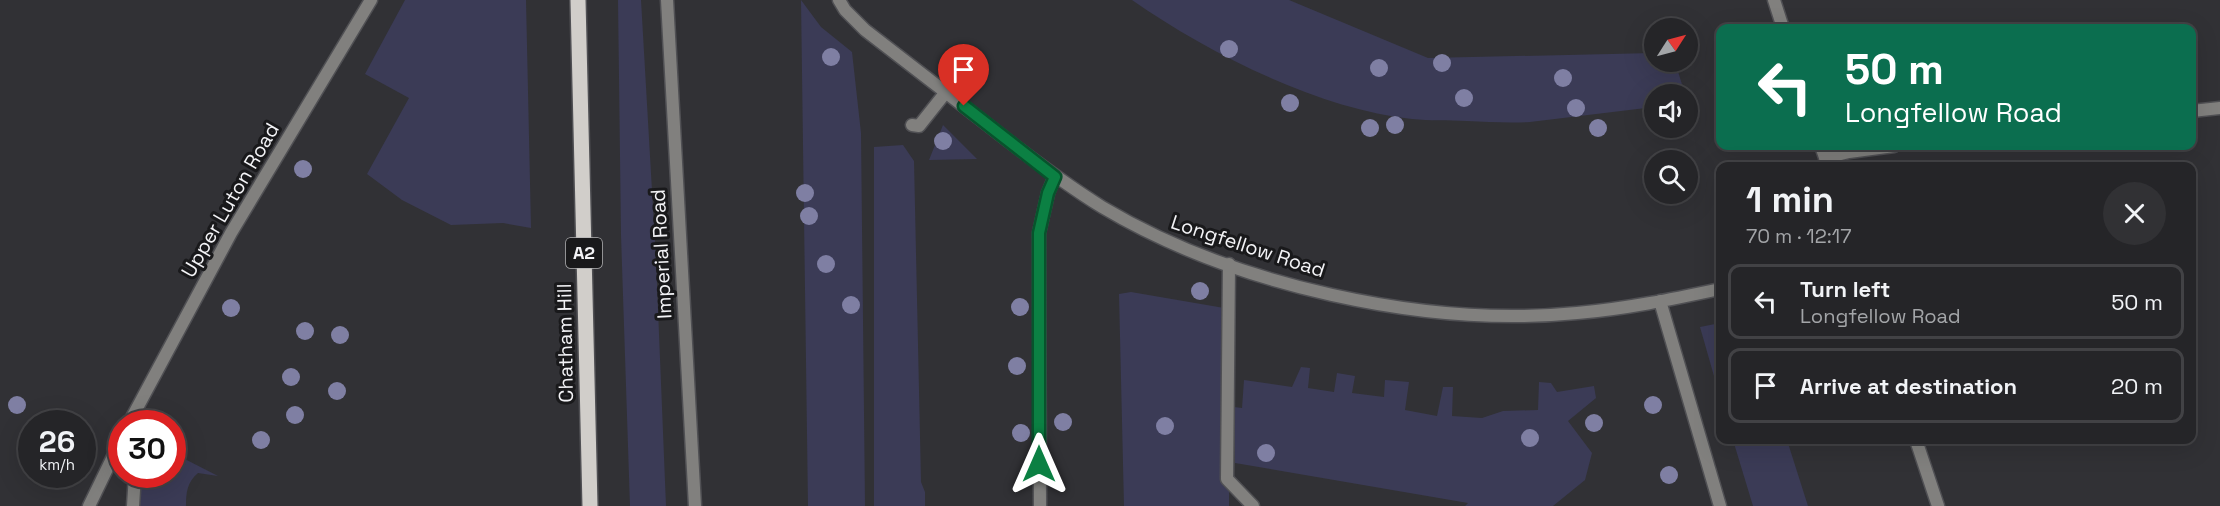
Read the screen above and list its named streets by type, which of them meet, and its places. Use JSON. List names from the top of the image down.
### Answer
{
  "streets": {
    "main road": ["A2", "Chatham Hill"],
    "street": ["Upper Luton Road", "Longfellow Road", "Imperial Road"]
  },
  "north": "top right",
  "page": {
    "turn": ["50 m", "Longfellow Road"],
    "heading": ["1 min", "70 m · 12:17"],
    "list": [
      {
        "name": "Turn left",
        "note": "Longfellow Road",
        "value": "50 m"
      },
      {
        "name": "Arrive at destination",
        "value": "20 m"
      }
    ],
    "speed": "26 km/h",
    "limit": "30"
  }
}
